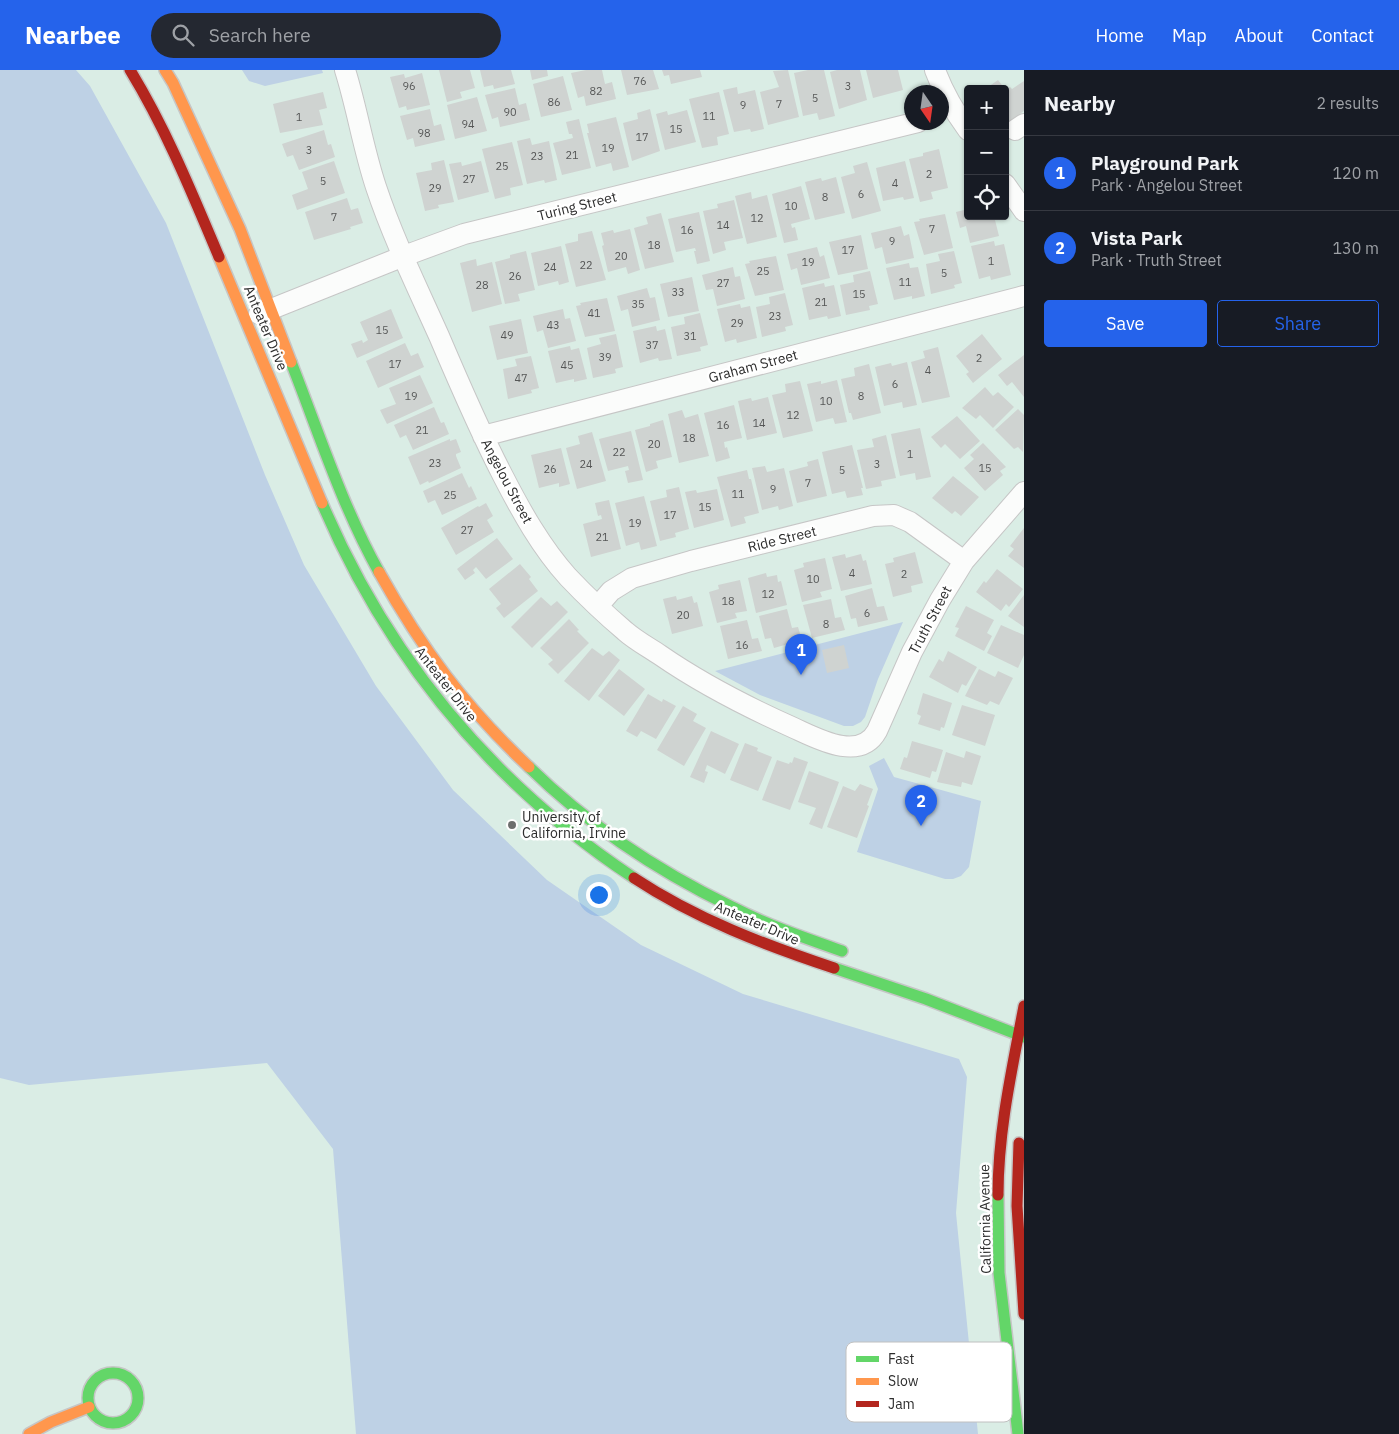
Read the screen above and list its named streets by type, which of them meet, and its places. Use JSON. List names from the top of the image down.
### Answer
{
  "streets": {
    "main road": ["Anteater Drive", "California Avenue"],
    "street": [
      "Turing Street",
      "Graham Street",
      "Angelou Street",
      "Ride Street",
      "Truth Street"
    ]
  },
  "crossings": [
    ["Turing Street", "Anteater Drive"],
    ["Turing Street", "Angelou Street"],
    ["Anteater Drive", "California Avenue"],
    ["Graham Street", "Angelou Street"],
    ["Angelou Street", "Ride Street"],
    ["Angelou Street", "Truth Street"],
    ["Ride Street", "Truth Street"]
  ],
  "places": ["University of California, Irvine"],
  "house_numbers": [
    "76",
    "96",
    "3",
    "82",
    "5",
    "86",
    "7",
    "9",
    "90",
    "11",
    "1",
    "94",
    "15",
    "98",
    "17",
    "19",
    "3",
    "21",
    "23",
    "25",
    "2",
    "27",
    "5",
    "4",
    "29",
    "6",
    "8",
    "10",
    "7",
    "12",
    "14",
    "7",
    "16",
    "9",
    "18",
    "17",
    "20",
    "1",
    "19",
    "22",
    "24",
    "25",
    "5",
    "26",
    "11",
    "27",
    "28",
    "33",
    "15",
    "21",
    "35",
    "41",
    "23",
    "29",
    "43",
    "15",
    "49",
    "31",
    "37",
    "39",
    "2",
    "17",
    "45",
    "4",
    "47",
    "6",
    "19",
    "8",
    "10",
    "12",
    "14",
    "16",
    "21",
    "18",
    "20",
    "22",
    "1",
    "23",
    "24",
    "3",
    "15",
    "26",
    "5",
    "7",
    "9",
    "11",
    "25",
    "15",
    "17",
    "19",
    "27",
    "21",
    "4",
    "2",
    "10",
    "12",
    "18",
    "6",
    "20",
    "8",
    "16"
  ],
  "legend": ["Fast", "Slow", "Jam"],
  "north": "bottom",
  "page": {
    "header": "Nearbee",
    "search": "Search here",
    "nav": [
      "Home",
      "Map",
      "About",
      "Contact"
    ],
    "heading": ["Nearby", "2 results"],
    "map_buttons": ["+", "−"],
    "list": [
      {
        "mark": "1",
        "name": "Playground Park",
        "note": "Park · Angelou Street",
        "value": "120 m"
      },
      {
        "mark": "2",
        "name": "Vista Park",
        "note": "Park · Truth Street",
        "value": "130 m"
      }
    ],
    "buttons": ["Save", "Share"],
    "pins": ["1", "2"]
  }
}
